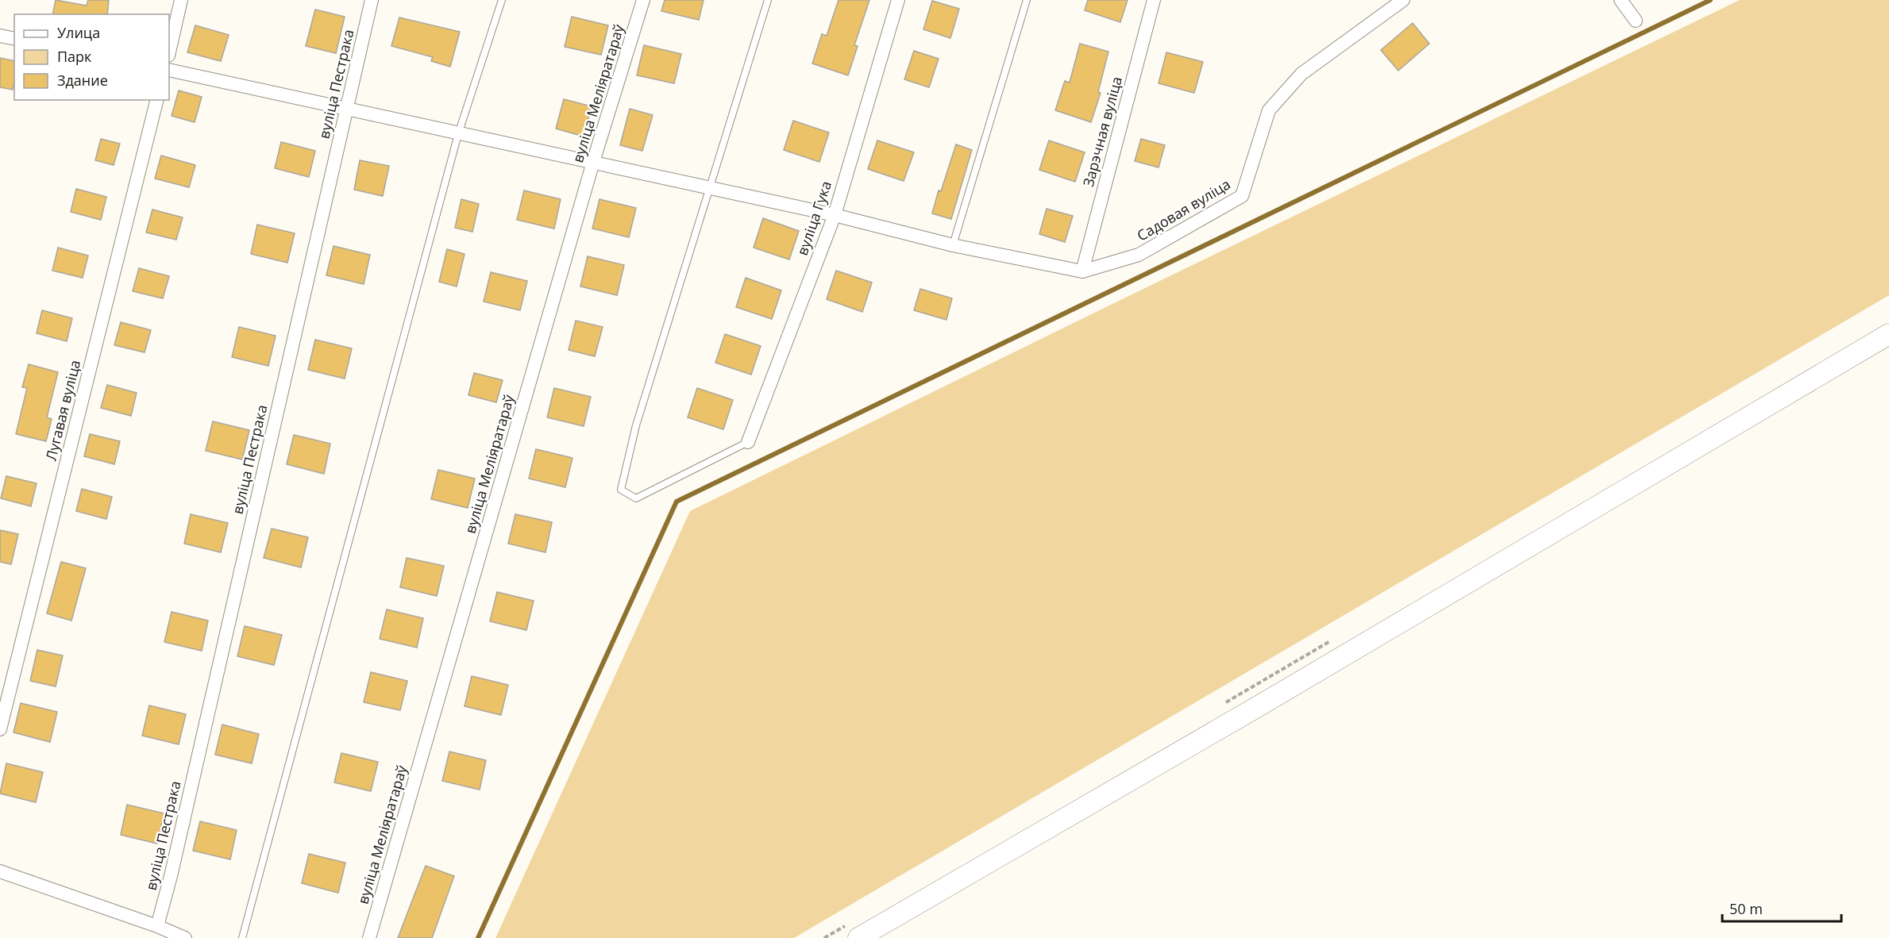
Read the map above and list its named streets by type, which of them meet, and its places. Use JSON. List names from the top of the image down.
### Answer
{
  "streets": {
    "street": [
      "вуліца Пестрака",
      "вуліца Меліяратараў",
      "Зарэчная вуліца",
      "Садовая вуліца",
      "вуліца Гука",
      "Лугавая вуліца"
    ]
  },
  "crossings": [
    ["Зарэчная вуліца", "Садовая вуліца"]
  ],
  "legend": ["Улица", "Парк", "Здание"],
  "scale_bar": "50 m"
}
